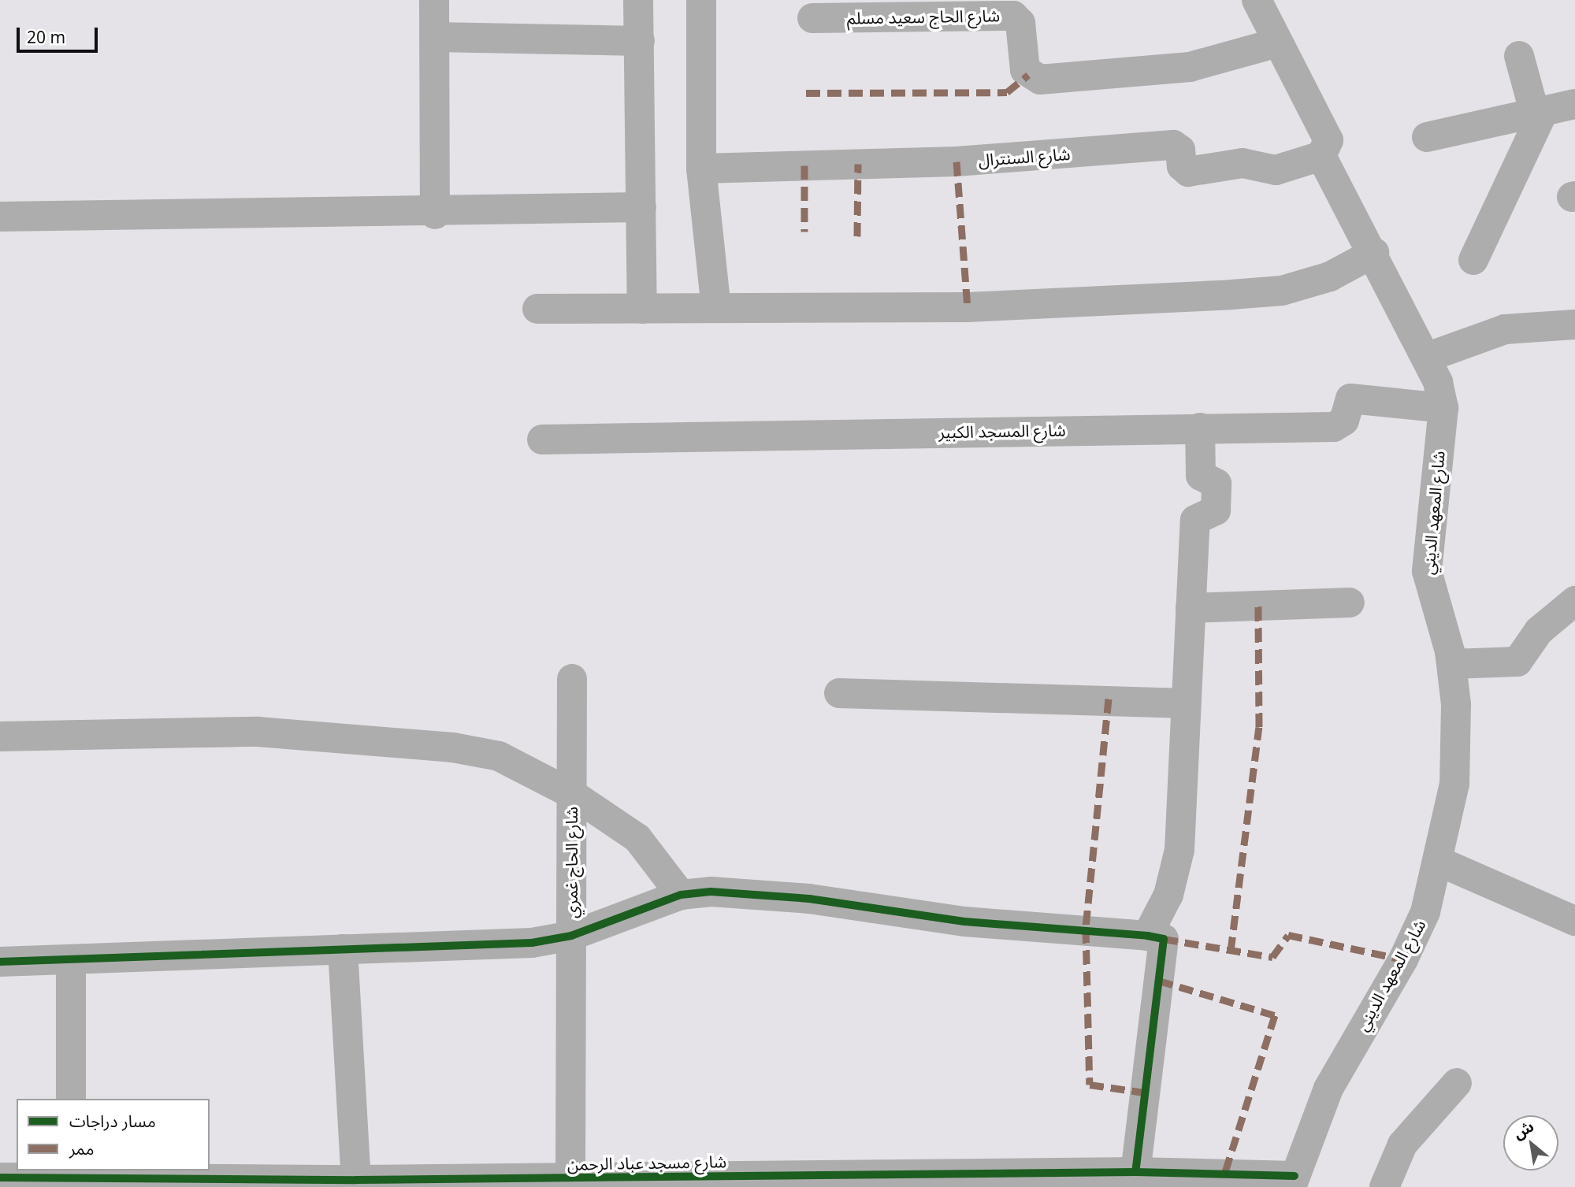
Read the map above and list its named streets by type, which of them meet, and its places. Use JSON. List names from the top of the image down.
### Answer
{
  "streets": {
    "street": [
      "شارع الحاج سعيد مسلم",
      "شارع السنترال",
      "شارع المسجد الكبير",
      "شارع المعهد الديني",
      "شارع الحاج غمري",
      "شارع مسجد عباد الرحمن"
    ]
  },
  "crossings": [
    ["شارع السنترال", "شارع المعهد الديني"],
    ["شارع المسجد الكبير", "شارع المعهد الديني"],
    ["شارع المعهد الديني", "شارع مسجد عباد الرحمن"],
    ["شارع الحاج غمري", "شارع مسجد عباد الرحمن"]
  ],
  "legend": ["مسار دراجات", "ممر"],
  "scale_bar": "20 m",
  "north": "top left"
}
